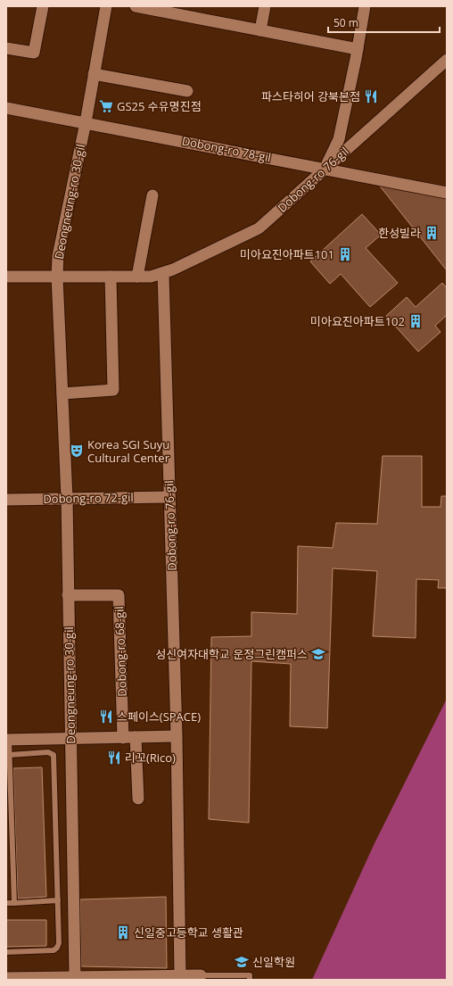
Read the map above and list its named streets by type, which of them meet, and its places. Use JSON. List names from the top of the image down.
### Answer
{
  "streets": {
    "street": [
      "Dobong-ro 78-gil",
      "Dobong-ro 76-gil",
      "Deongneung-ro 30-gil",
      "Dobong-ro 72-gil",
      "Dobong-ro 68-gil"
    ]
  },
  "crossings": [
    ["Dobong-ro 78-gil", "Dobong-ro 76-gil"],
    ["Dobong-ro 78-gil", "Deongneung-ro 30-gil"],
    ["Dobong-ro 76-gil", "Deongneung-ro 30-gil"],
    ["Dobong-ro 76-gil", "Dobong-ro 72-gil"],
    ["Deongneung-ro 30-gil", "Dobong-ro 72-gil"],
    ["Deongneung-ro 30-gil", "Dobong-ro 68-gil"]
  ],
  "places": {
    "restaurant": ["파스타히어 강북본점", "스페이스(SPACE)", "리꼬(Rico)"],
    "supermarket": ["GS25 수유명진점"],
    "building": [
      "한성빌라",
      "미아요진아파트101",
      "미아요진아파트102",
      "신일중고등학교 생활관"
    ],
    "theatre": ["Korea SGI Suyu Cultural Center"],
    "school or university": ["성신여자대학교 운정그린캠퍼스", "신일학원"]
  },
  "scale_bar": "50 m"
}
